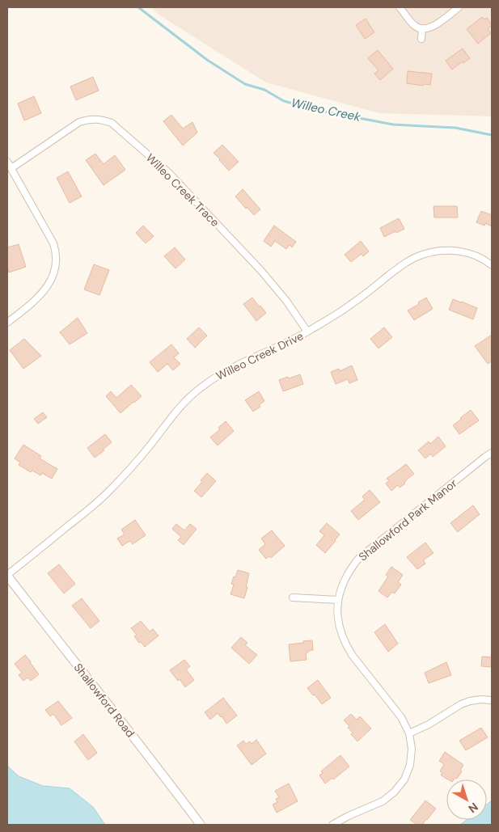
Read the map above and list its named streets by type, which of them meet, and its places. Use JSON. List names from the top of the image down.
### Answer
{
  "streets": {
    "street": [
      "Willeo Creek Trace",
      "Willeo Creek Drive",
      "Shallowford Park Manor",
      "Shallowford Road"
    ]
  },
  "crossings": [
    ["Willeo Creek Trace", "Willeo Creek Drive"],
    ["Willeo Creek Drive", "Shallowford Road"]
  ],
  "water": ["Willeo Creek"],
  "north": "bottom right"
}
